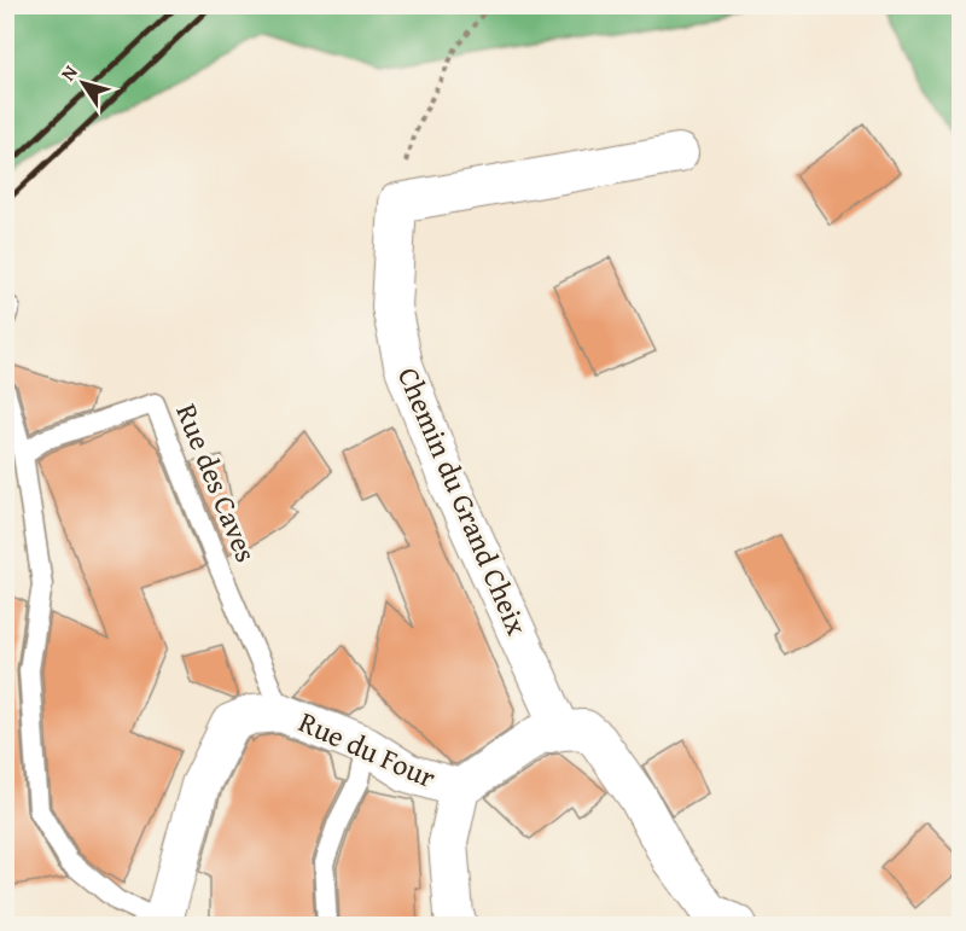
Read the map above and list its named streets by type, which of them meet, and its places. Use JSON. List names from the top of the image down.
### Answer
{
  "streets": {
    "street": ["Chemin du Grand Cheix", "Rue du Four"],
    "lane": ["Rue des Caves"]
  },
  "crossings": [
    ["Rue des Caves", "Rue du Four"],
    ["Chemin du Grand Cheix", "Rue du Four"]
  ],
  "north": "top left"
}
